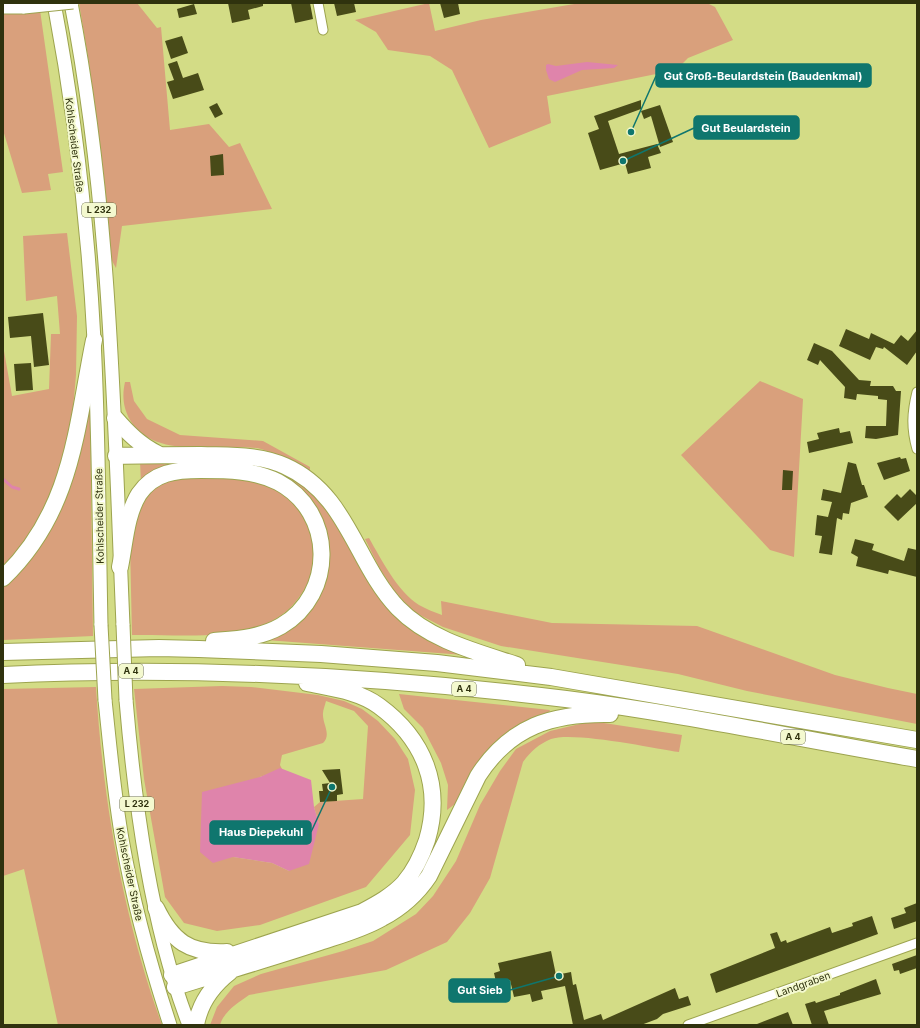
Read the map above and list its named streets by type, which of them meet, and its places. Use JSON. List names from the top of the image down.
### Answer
{
  "streets": {
    "highway": ["A 4"],
    "main road": ["Kohlscheider Straße", "L 232"],
    "street": ["Landgraben"]
  },
  "places": [
    "Gut Groß-Beulardstein (Baudenkmal)",
    "Gut Beulardstein",
    "Haus Diepekuhl",
    "Gut Sieb"
  ]
}
